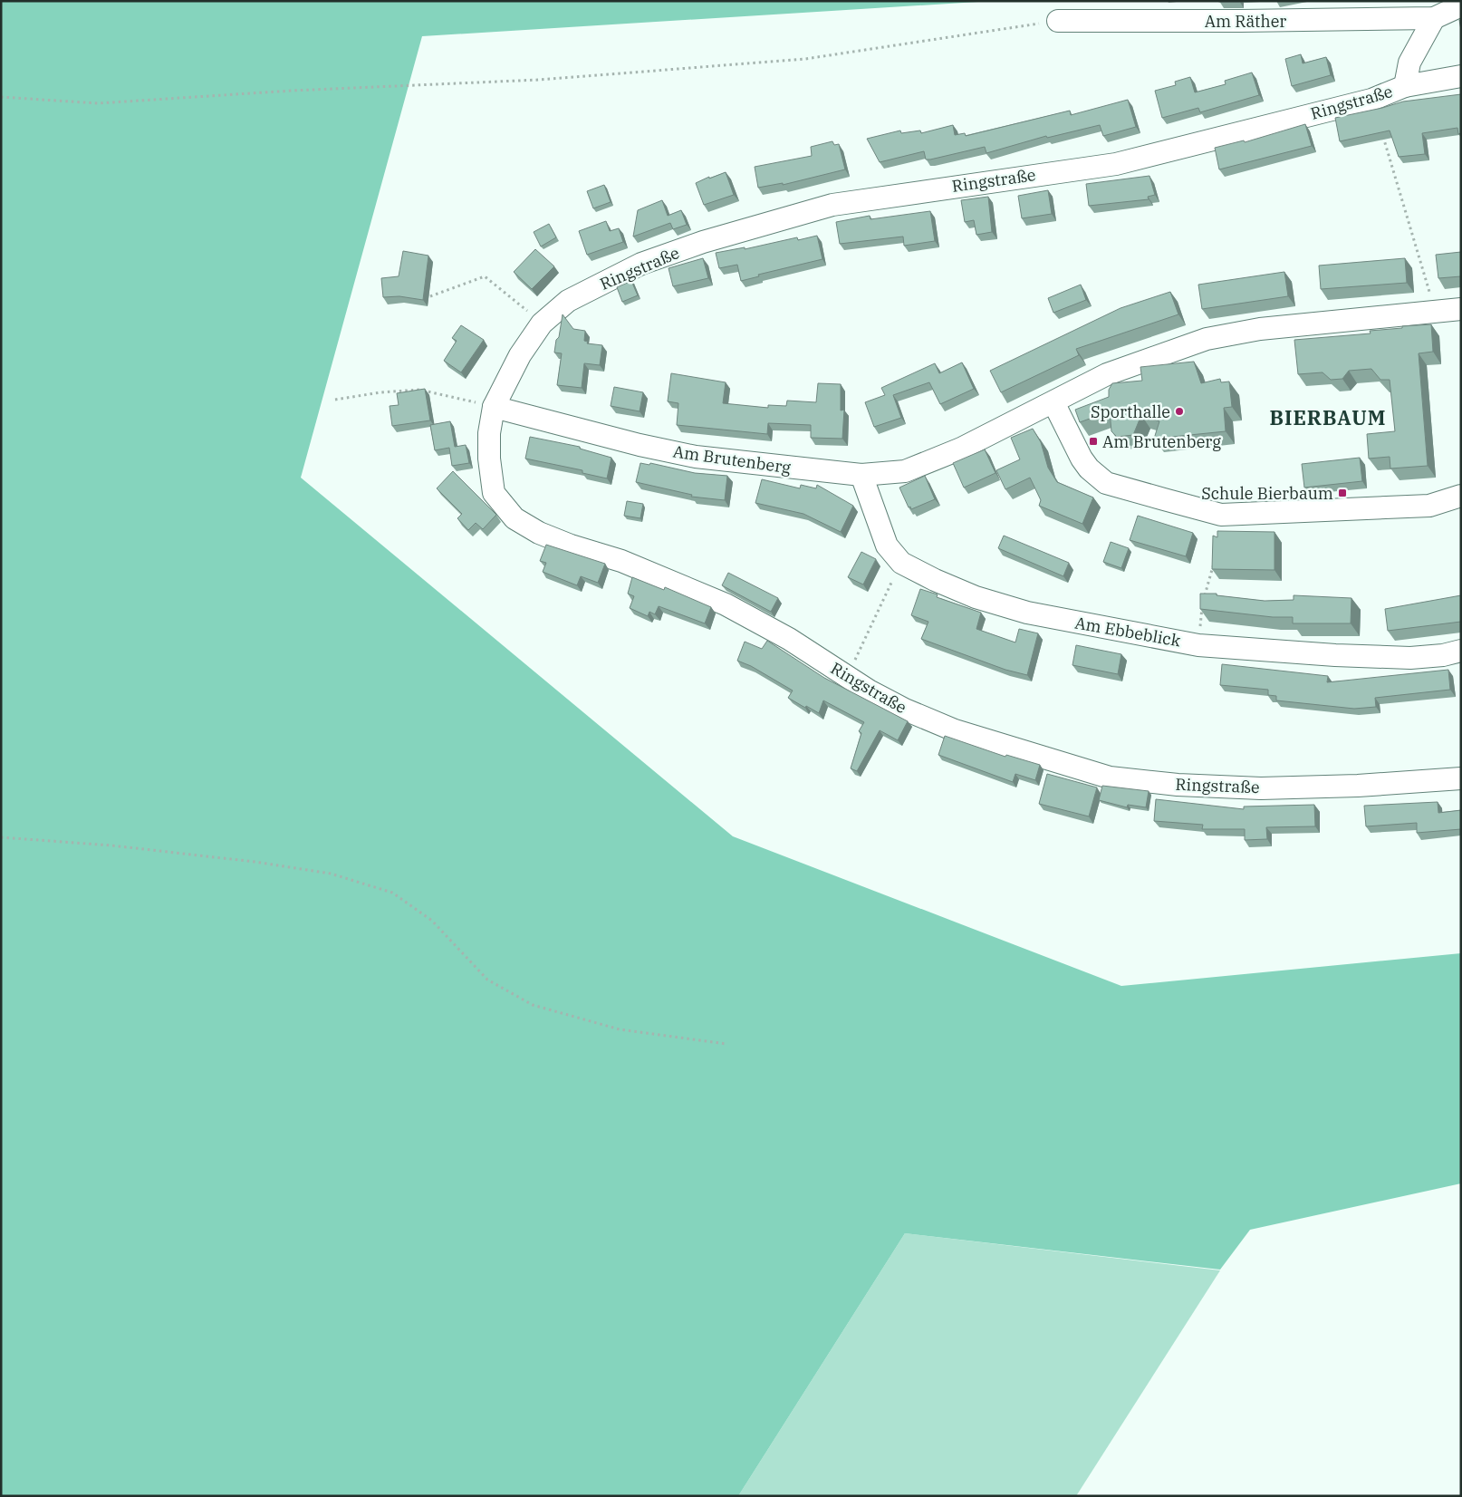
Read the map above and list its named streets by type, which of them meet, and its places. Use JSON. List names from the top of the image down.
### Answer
{
  "streets": {
    "street": [
      "Am Räther",
      "Ringstraße",
      "Am Brutenberg",
      "Am Ebbeblick"
    ]
  },
  "crossings": [
    ["Ringstraße", "Am Brutenberg"],
    ["Am Brutenberg", "Am Ebbeblick"]
  ],
  "districts": ["BIERBAUM"],
  "places": {
    "other": ["Sporthalle"],
    "transit": ["Am Brutenberg", "Schule Bierbaum"]
  }
}
